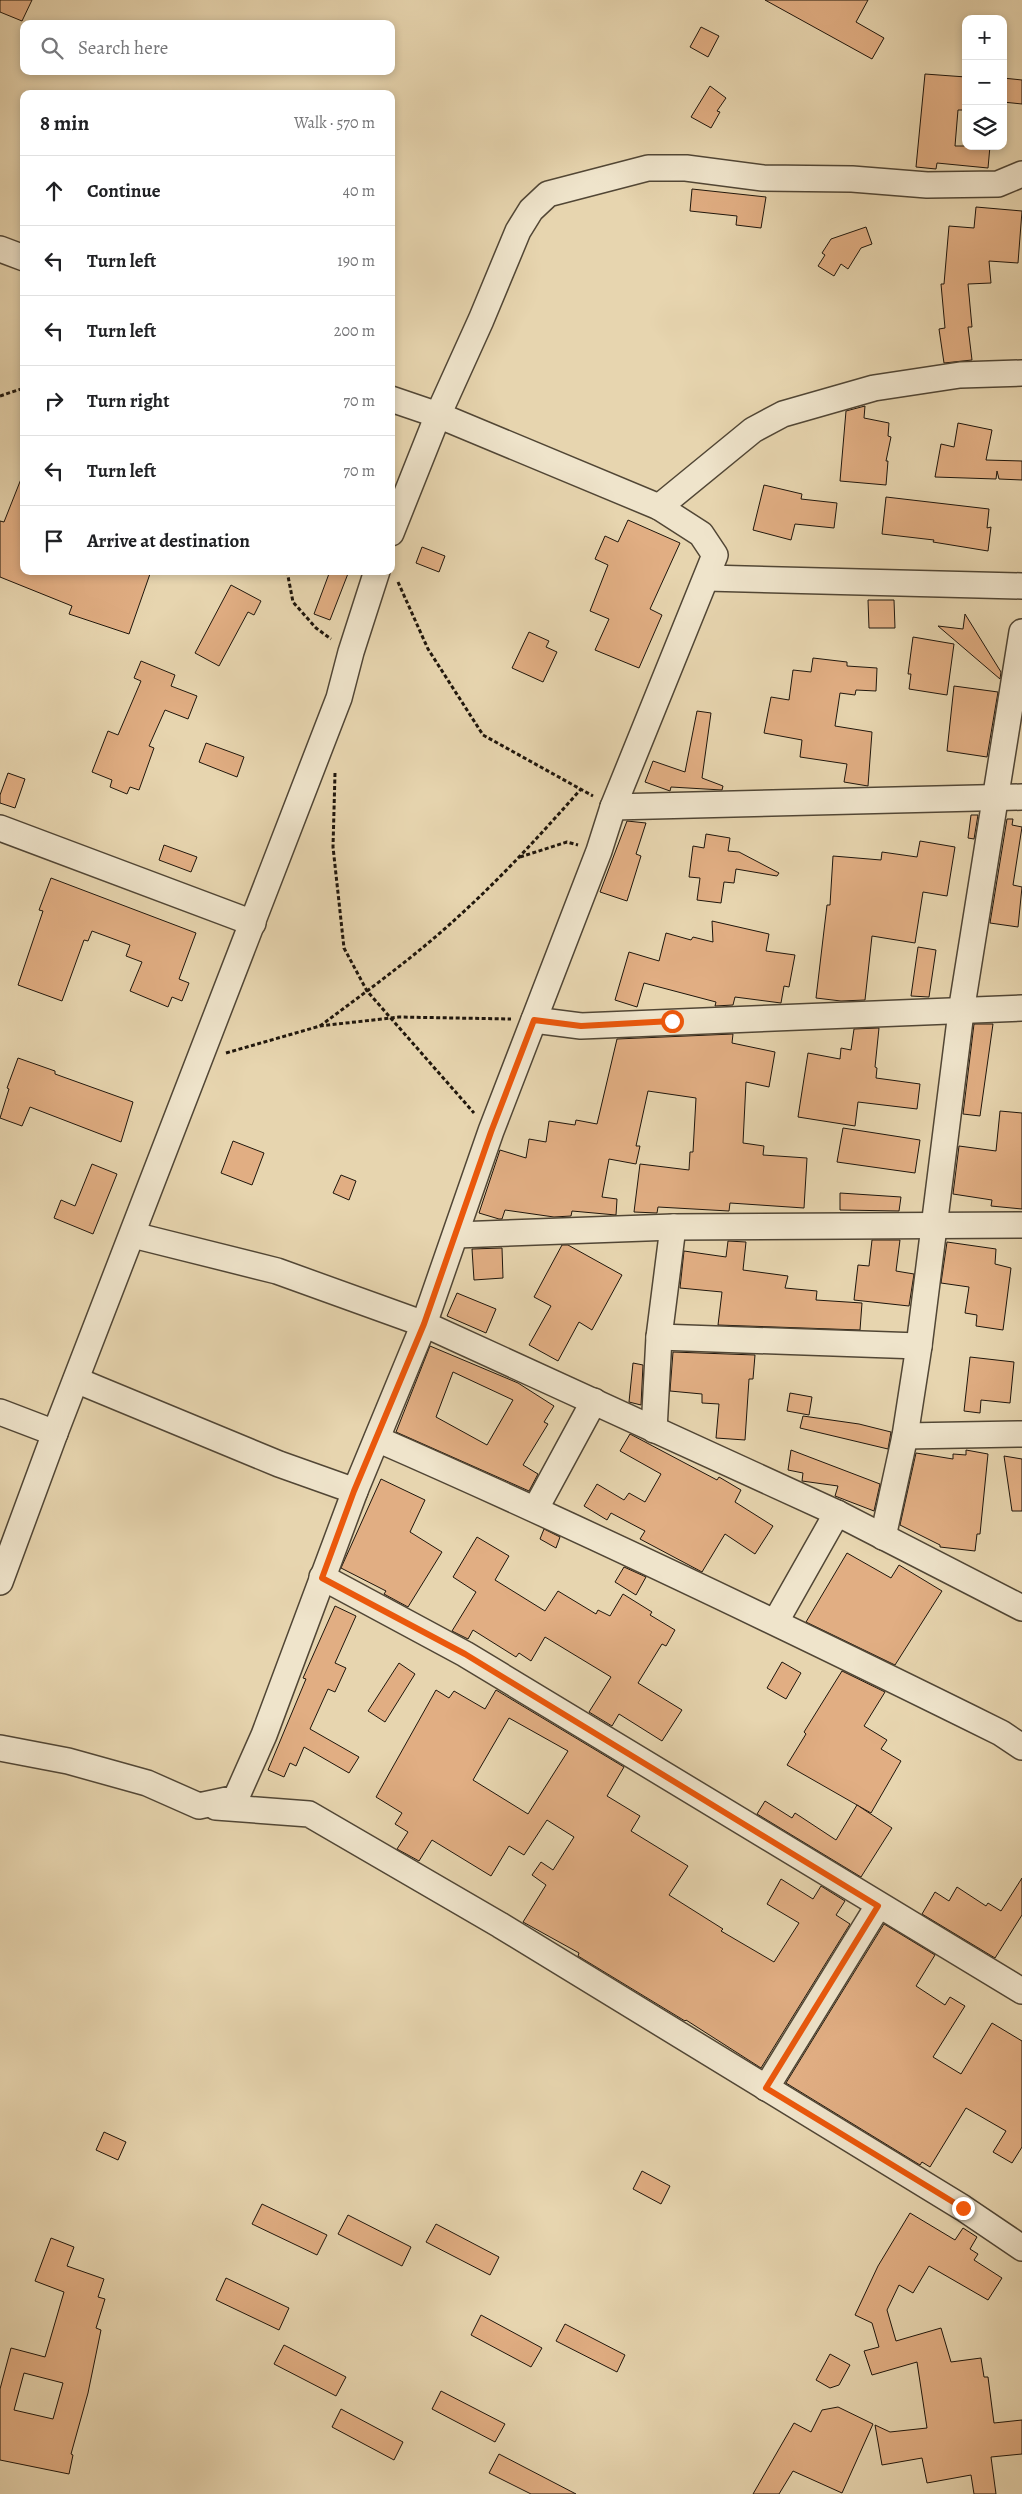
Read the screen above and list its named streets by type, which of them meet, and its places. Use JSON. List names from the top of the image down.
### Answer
{
  "page": {
    "map_buttons": ["+", "−"],
    "search": "Search here",
    "heading": ["8 min", "Walk · 570 m"],
    "list": [
      ["Continue", "40 m"],
      ["Turn left", "190 m"],
      ["Turn left", "200 m"],
      ["Turn right", "70 m"],
      ["Turn left", "70 m"],
      "Arrive at destination"
    ]
  }
}
